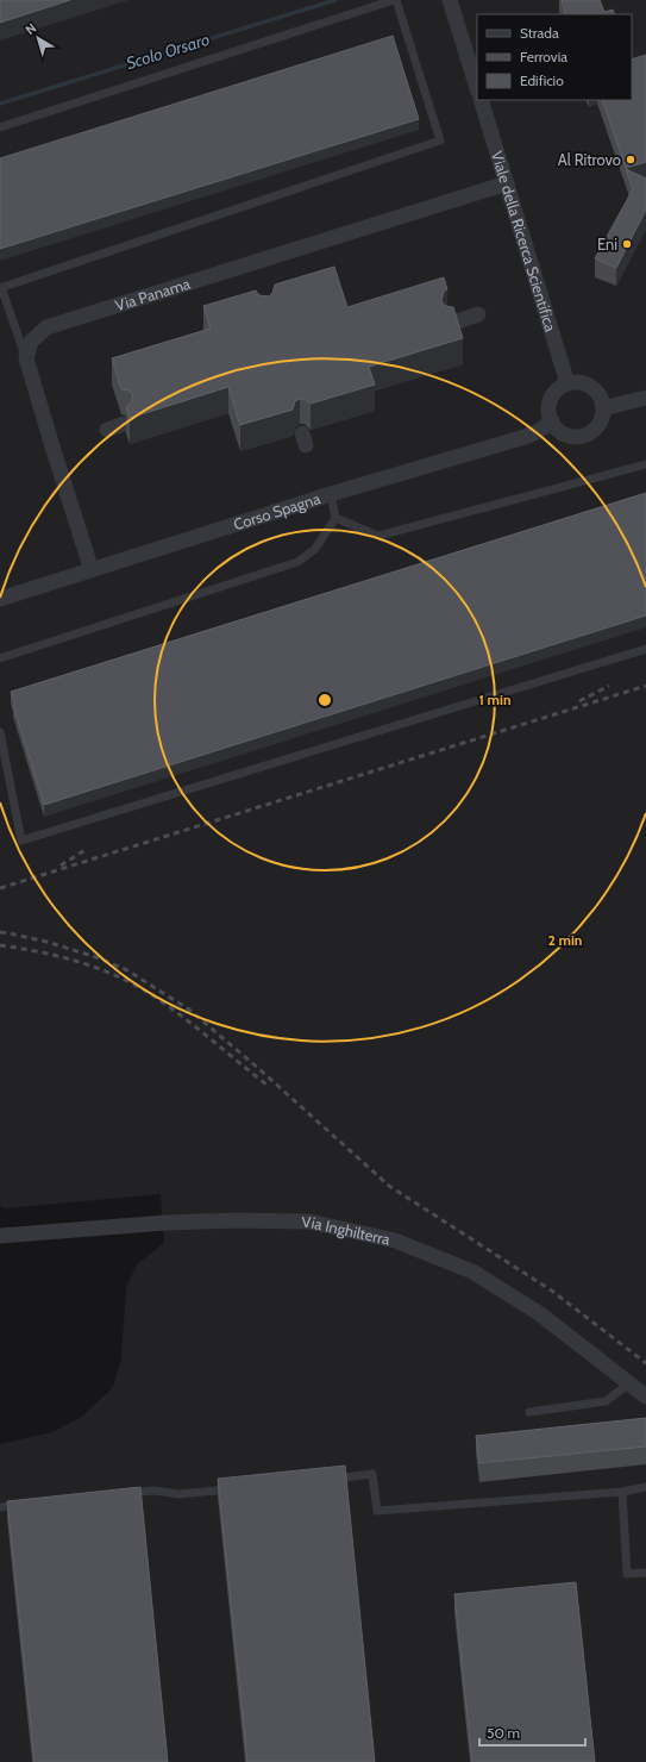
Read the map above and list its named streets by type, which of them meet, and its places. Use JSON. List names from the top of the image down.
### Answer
{
  "streets": {
    "street": [
      "Viale della Ricerca Scientifica",
      "Via Panama",
      "Corso Spagna",
      "Via Inghilterra"
    ]
  },
  "crossings": [
    ["Viale della Ricerca Scientifica", "Via Panama"],
    ["Viale della Ricerca Scientifica", "Corso Spagna"]
  ],
  "water": ["Scolo Orsaro"],
  "places": ["Al Ritrovo", "Eni"],
  "legend": ["Strada", "Ferrovia", "Edificio"],
  "scale_bar": "50 m",
  "north": "top left",
  "rings": ["1 min", "2 min"]
}
